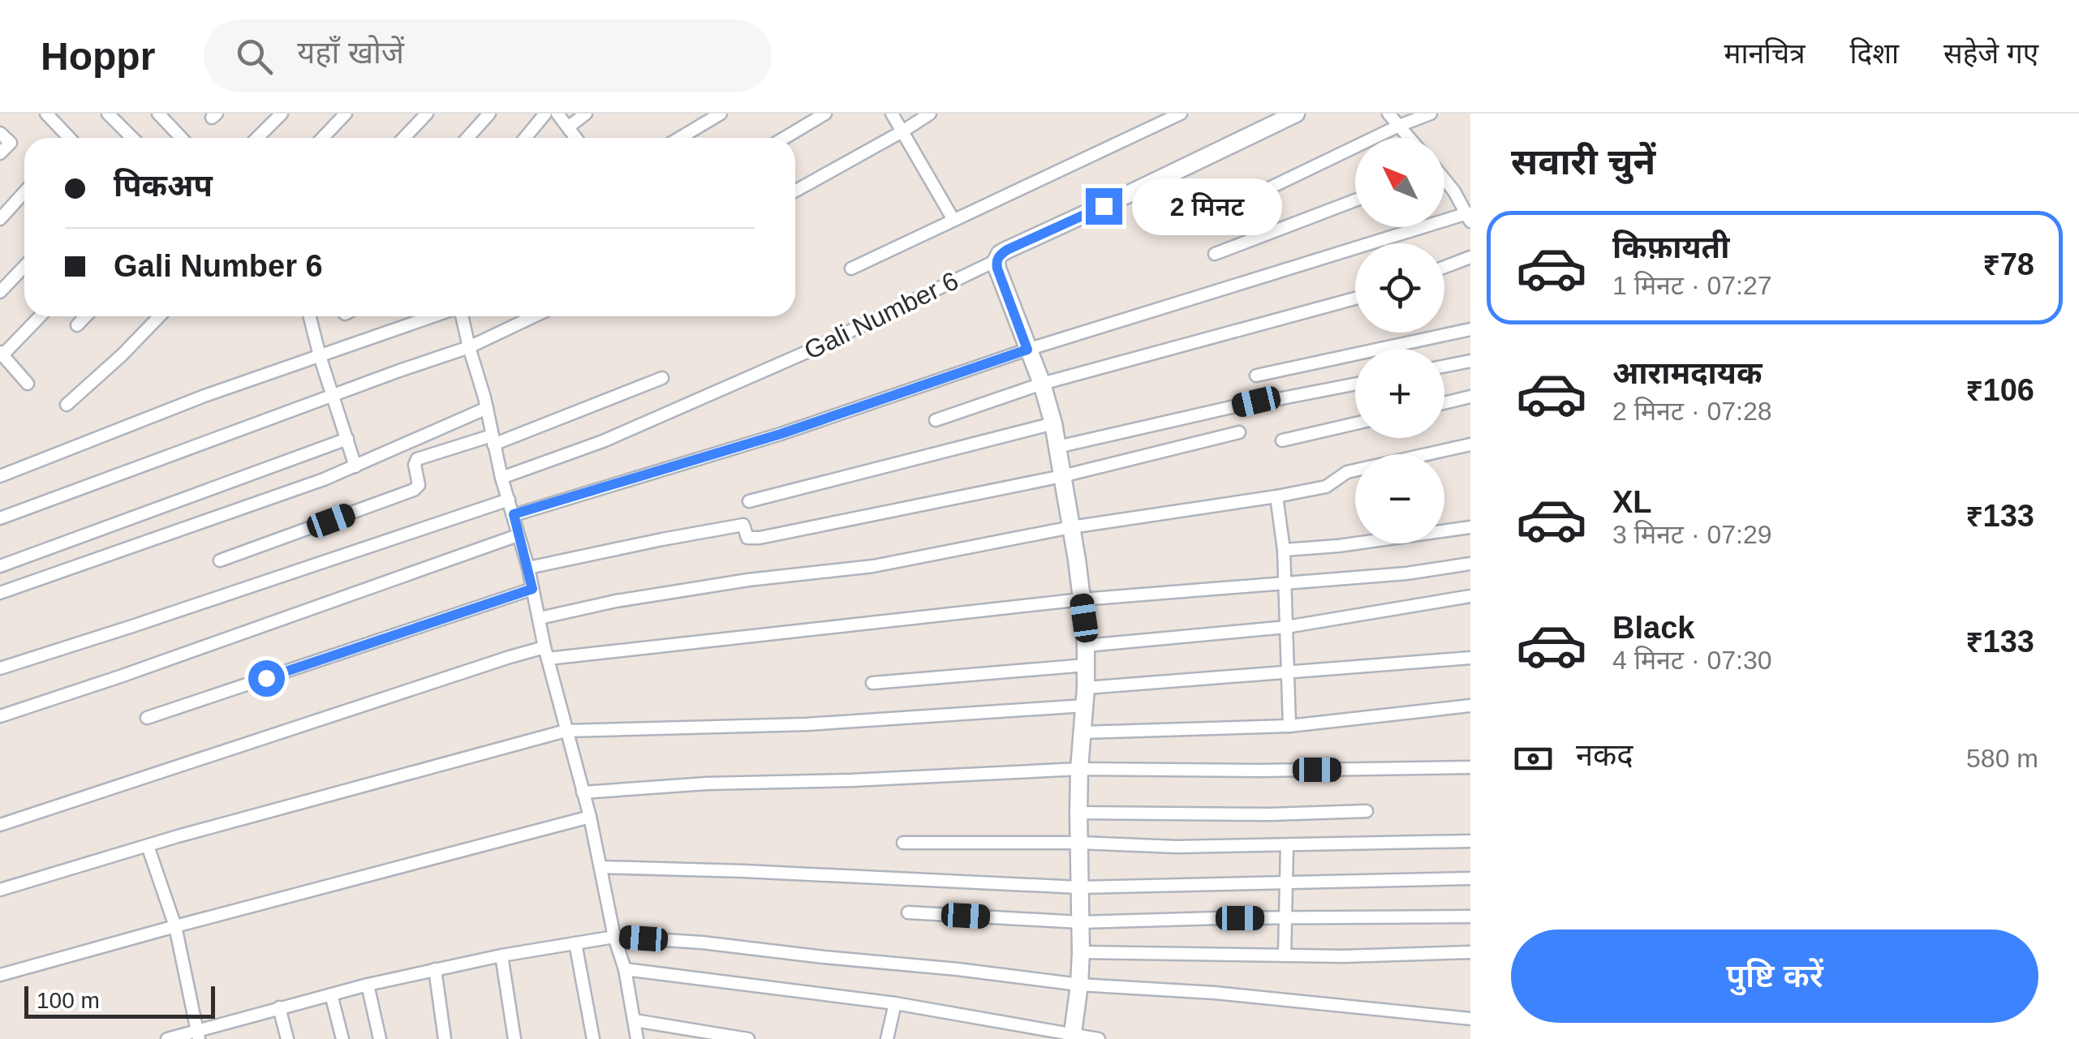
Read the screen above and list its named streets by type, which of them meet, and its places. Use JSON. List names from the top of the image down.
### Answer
{
  "streets": {
    "street": ["Gali Number 6"]
  },
  "scale_bar": "100 m",
  "north": "top left",
  "page": {
    "header": "Hoppr",
    "search": "यहाँ खोजें",
    "nav": ["मानचित्र", "दिशा", "सहेजे गए"],
    "heading": "सवारी चुनें",
    "map_buttons": ["+", "−"],
    "banner": ["पिकअप", "Gali Number 6"],
    "bubble": "2 मिनट",
    "list": [
      {
        "name": "किफ़ायती",
        "note": "1 मिनट · 07:27",
        "value": "₹78"
      },
      {
        "name": "आरामदायक",
        "note": "2 मिनट · 07:28",
        "value": "₹106"
      },
      {
        "name": "XL",
        "note": "3 मिनट · 07:29",
        "value": "₹133"
      },
      {
        "name": "Black",
        "note": "4 मिनट · 07:30",
        "value": "₹133"
      }
    ],
    "pay": ["नकद", "580 m"],
    "buttons": "पुष्टि करें",
    "scale": "100 m"
  }
}
